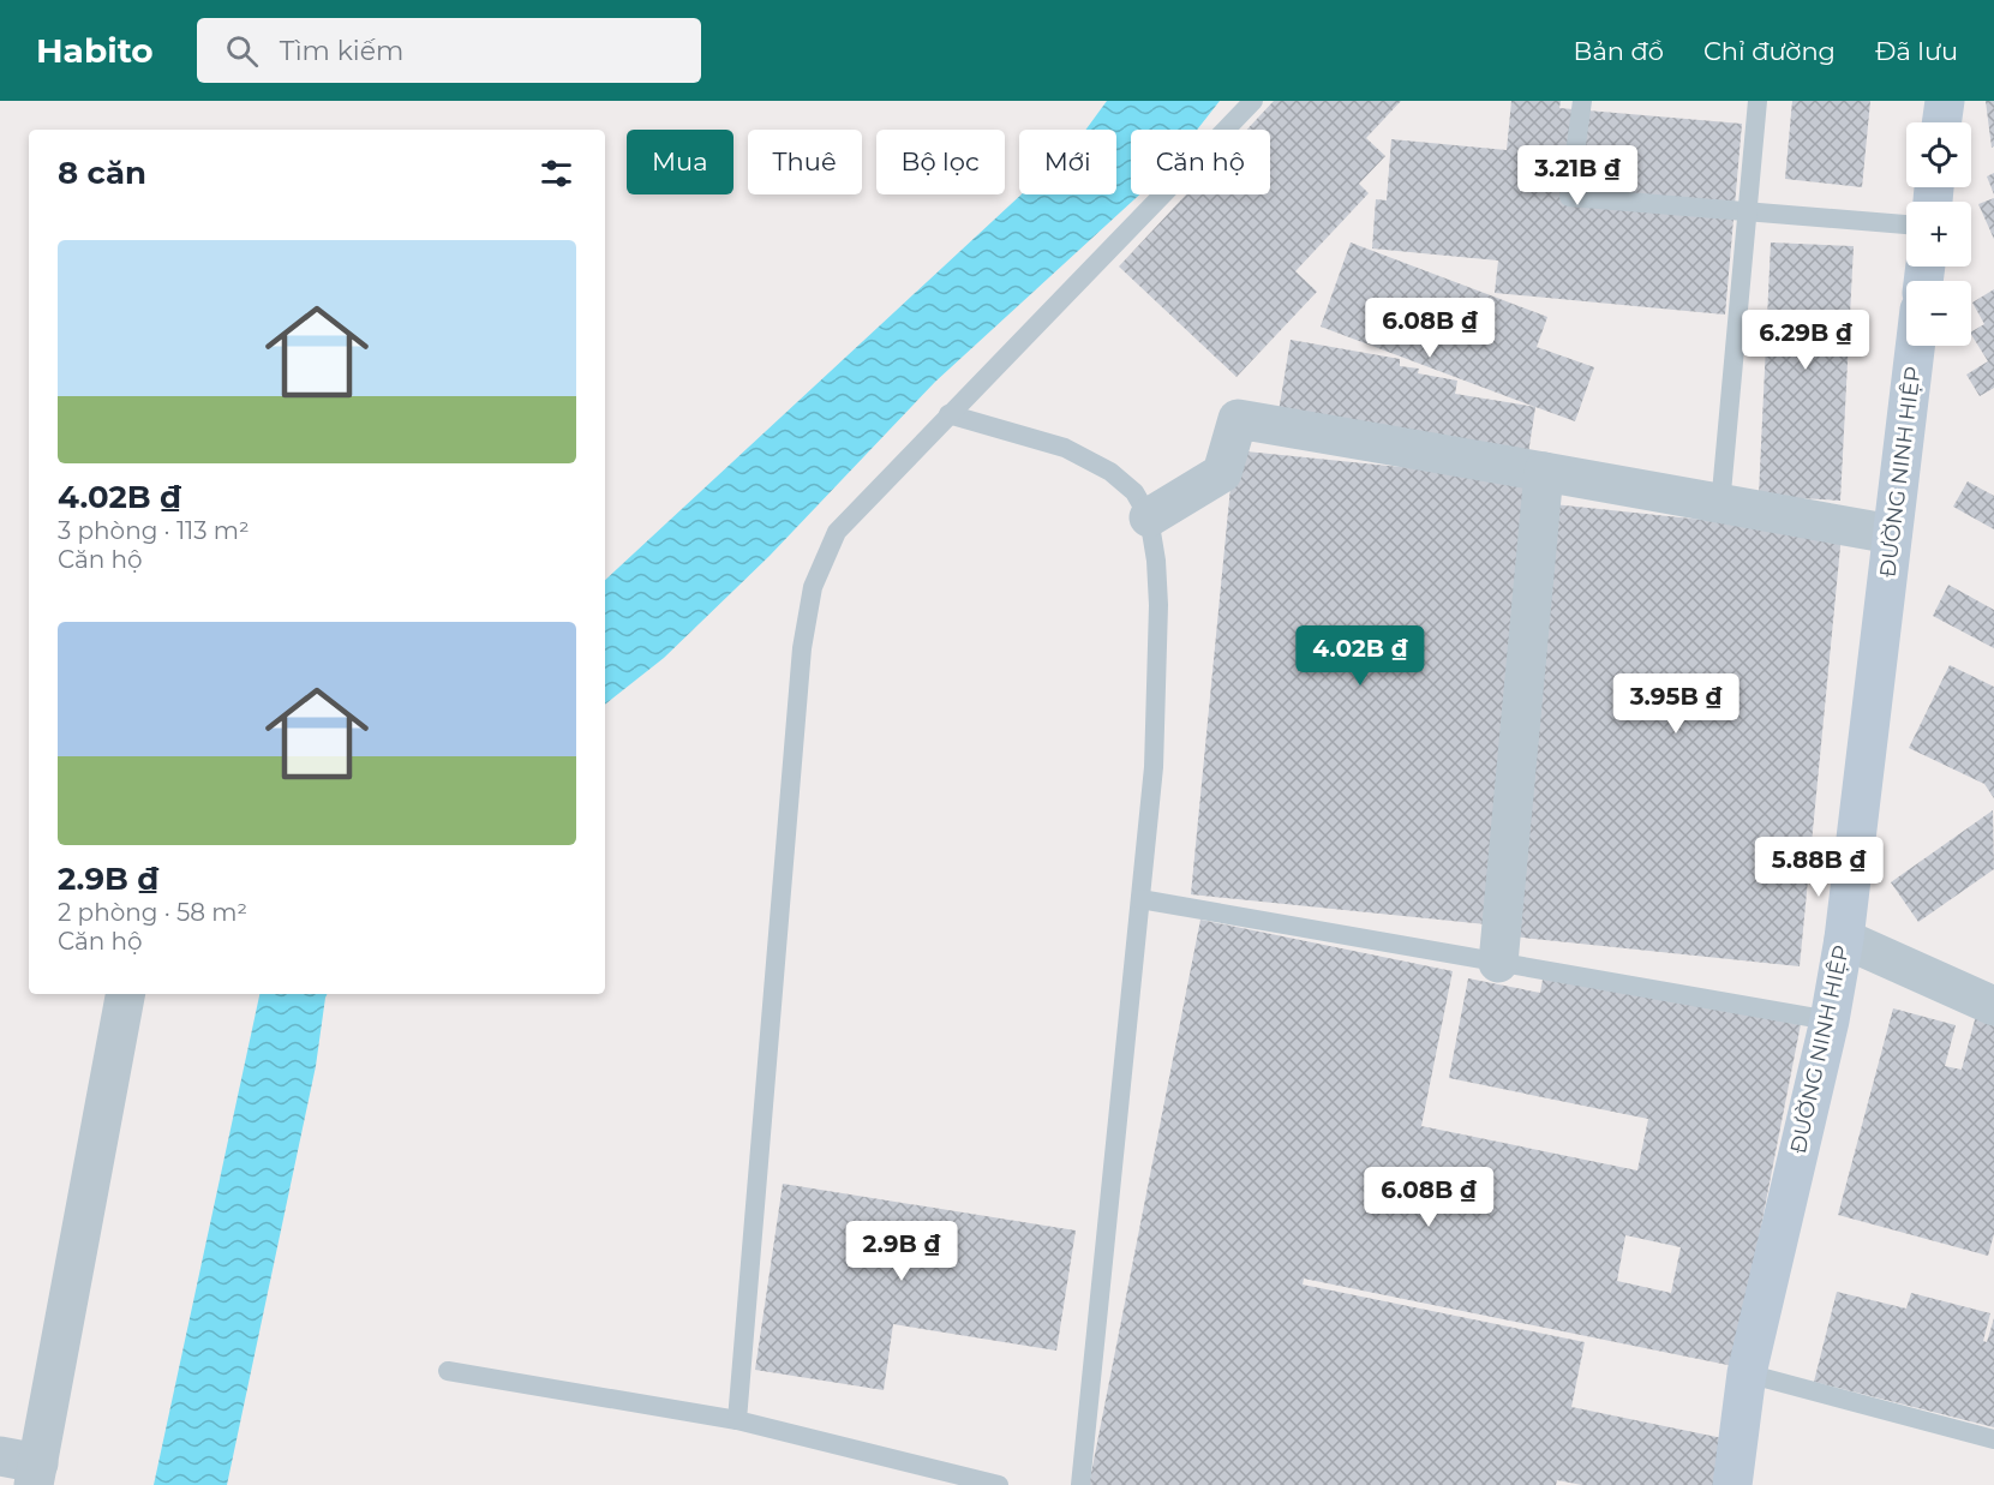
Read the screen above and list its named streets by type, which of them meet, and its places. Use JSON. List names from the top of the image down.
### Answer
{
  "streets": {
    "main road": ["ĐƯỜNG NINH HIỆP"]
  },
  "page": {
    "header": "Habito",
    "search": "Tìm kiếm",
    "nav": ["Bản đồ", "Chỉ đường", "Đã lưu"],
    "map_buttons": ["+", "−"],
    "chip": [
      "Mua",
      "Thuê",
      "Bộ lọc",
      "Mới",
      "Căn hộ"
    ],
    "heading": "8 căn",
    "price": [
      "3.21B ₫",
      "6.08B ₫",
      "6.29B ₫",
      "4.02B ₫",
      "3.95B ₫",
      "5.88B ₫",
      "6.08B ₫",
      "2.9B ₫"
    ],
    "list": [
      {
        "name": "4.02B ₫",
        "note": "3 phòng · 113 m² · Căn hộ"
      },
      {
        "name": "2.9B ₫",
        "note": "2 phòng · 58 m² · Căn hộ"
      }
    ]
  }
}
